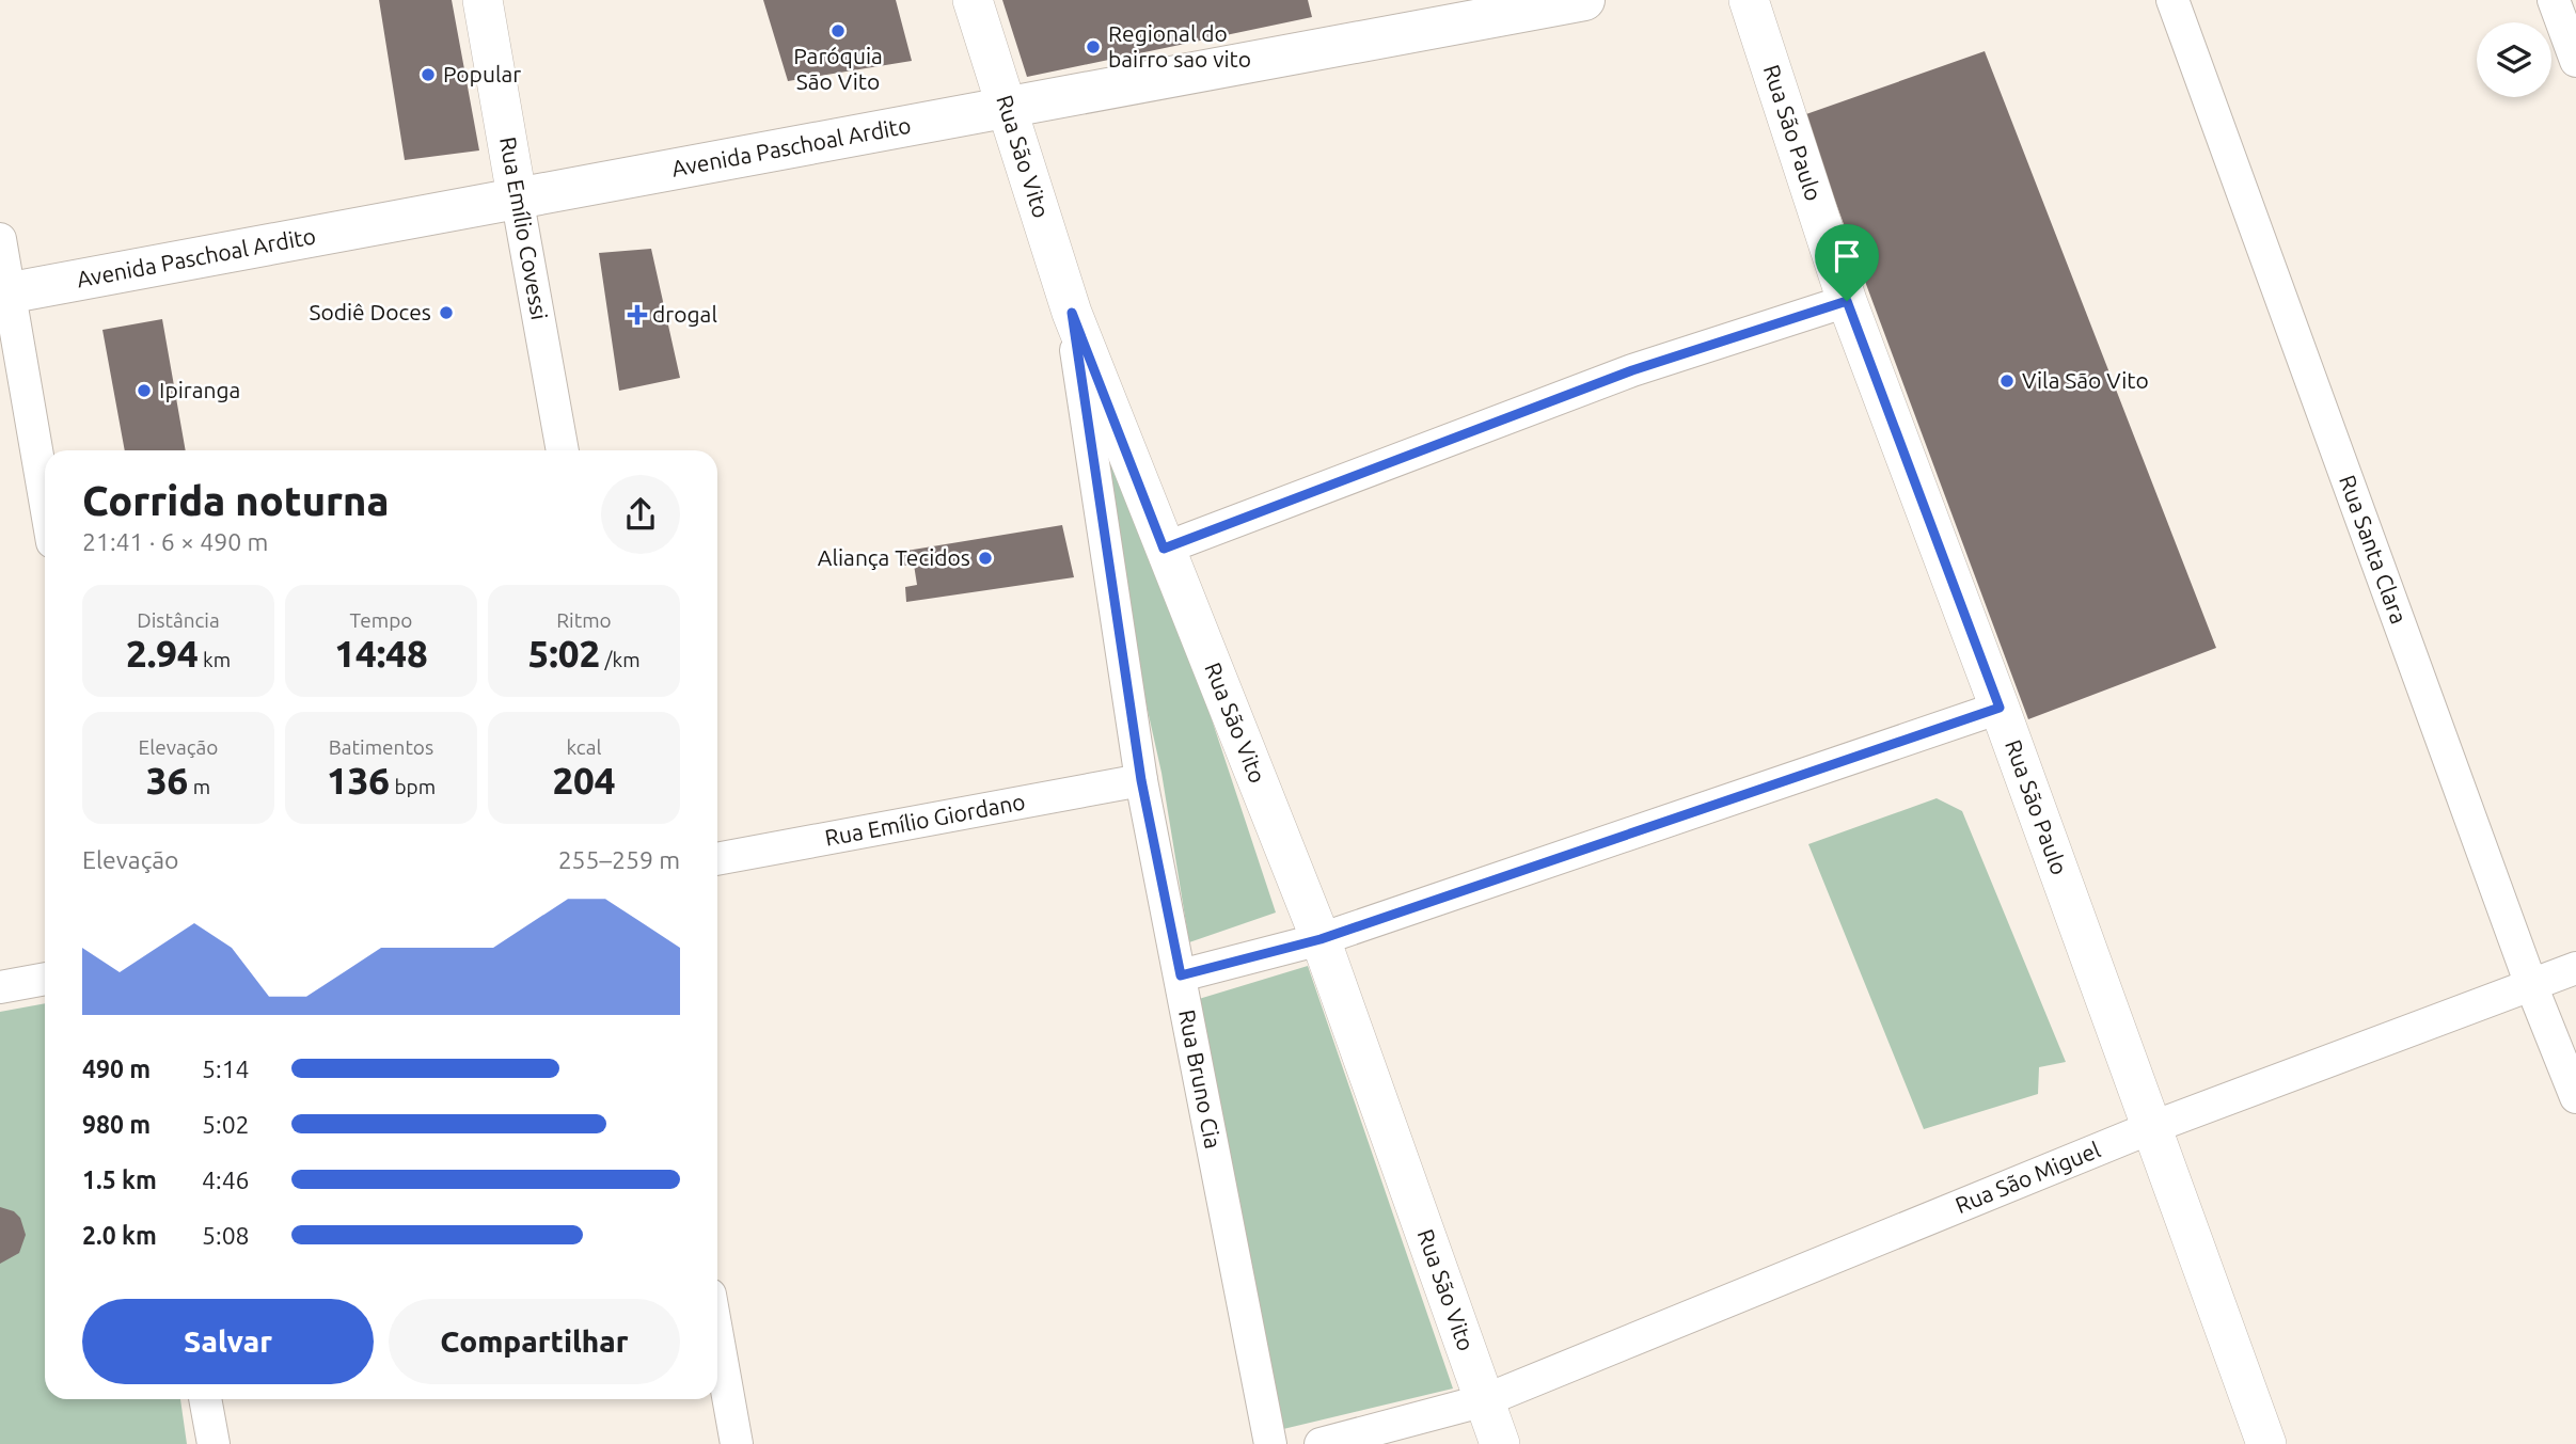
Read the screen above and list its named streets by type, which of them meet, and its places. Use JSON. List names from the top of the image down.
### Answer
{
  "streets": {
    "main road": ["Avenida Paschoal Ardito"],
    "street": [
      "Rua São Paulo",
      "Rua São Vito",
      "Rua Emílio Covessi",
      "Rua Santa Clara",
      "Rua Emílio Giordano",
      "Rua Bruno Cia",
      "Rua São Miguel"
    ]
  },
  "crossings": [
    ["Rua São Paulo", "Rua São Miguel"],
    ["Avenida Paschoal Ardito", "Rua São Vito"],
    ["Avenida Paschoal Ardito", "Rua Emílio Covessi"],
    ["Rua São Vito", "Rua Bruno Cia"],
    ["Rua São Vito", "Rua São Miguel"],
    ["Rua Santa Clara", "Rua São Miguel"],
    ["Rua Emílio Giordano", "Rua Bruno Cia"]
  ],
  "places": {
    "other": [
      "Paróquia São Vito",
      "Regional do bairro sao vito",
      "Popular",
      "Sodiê Doces",
      "Vila São Vito",
      "Ipiranga",
      "Aliança Tecidos"
    ],
    "health": ["drogal"]
  },
  "page": {
    "heading": ["Corrida noturna", "21:41 · 6 × 490 m"],
    "stats": [
      ["Distância", "2.94 km"],
      ["Tempo", "14:48"],
      ["Ritmo", "5:02 /km"],
      ["Elevação", "36 m"],
      ["Batimentos", "136 bpm"],
      ["kcal", "204"]
    ],
    "chart": ["Elevação", "255–259 m"],
    "list": [
      {
        "name": "490 m",
        "note": "5:14"
      },
      {
        "name": "980 m",
        "note": "5:02"
      },
      {
        "name": "1.5 km",
        "note": "4:46"
      },
      {
        "name": "2.0 km",
        "note": "5:08"
      }
    ],
    "buttons": ["Salvar", "Compartilhar"]
  }
}
